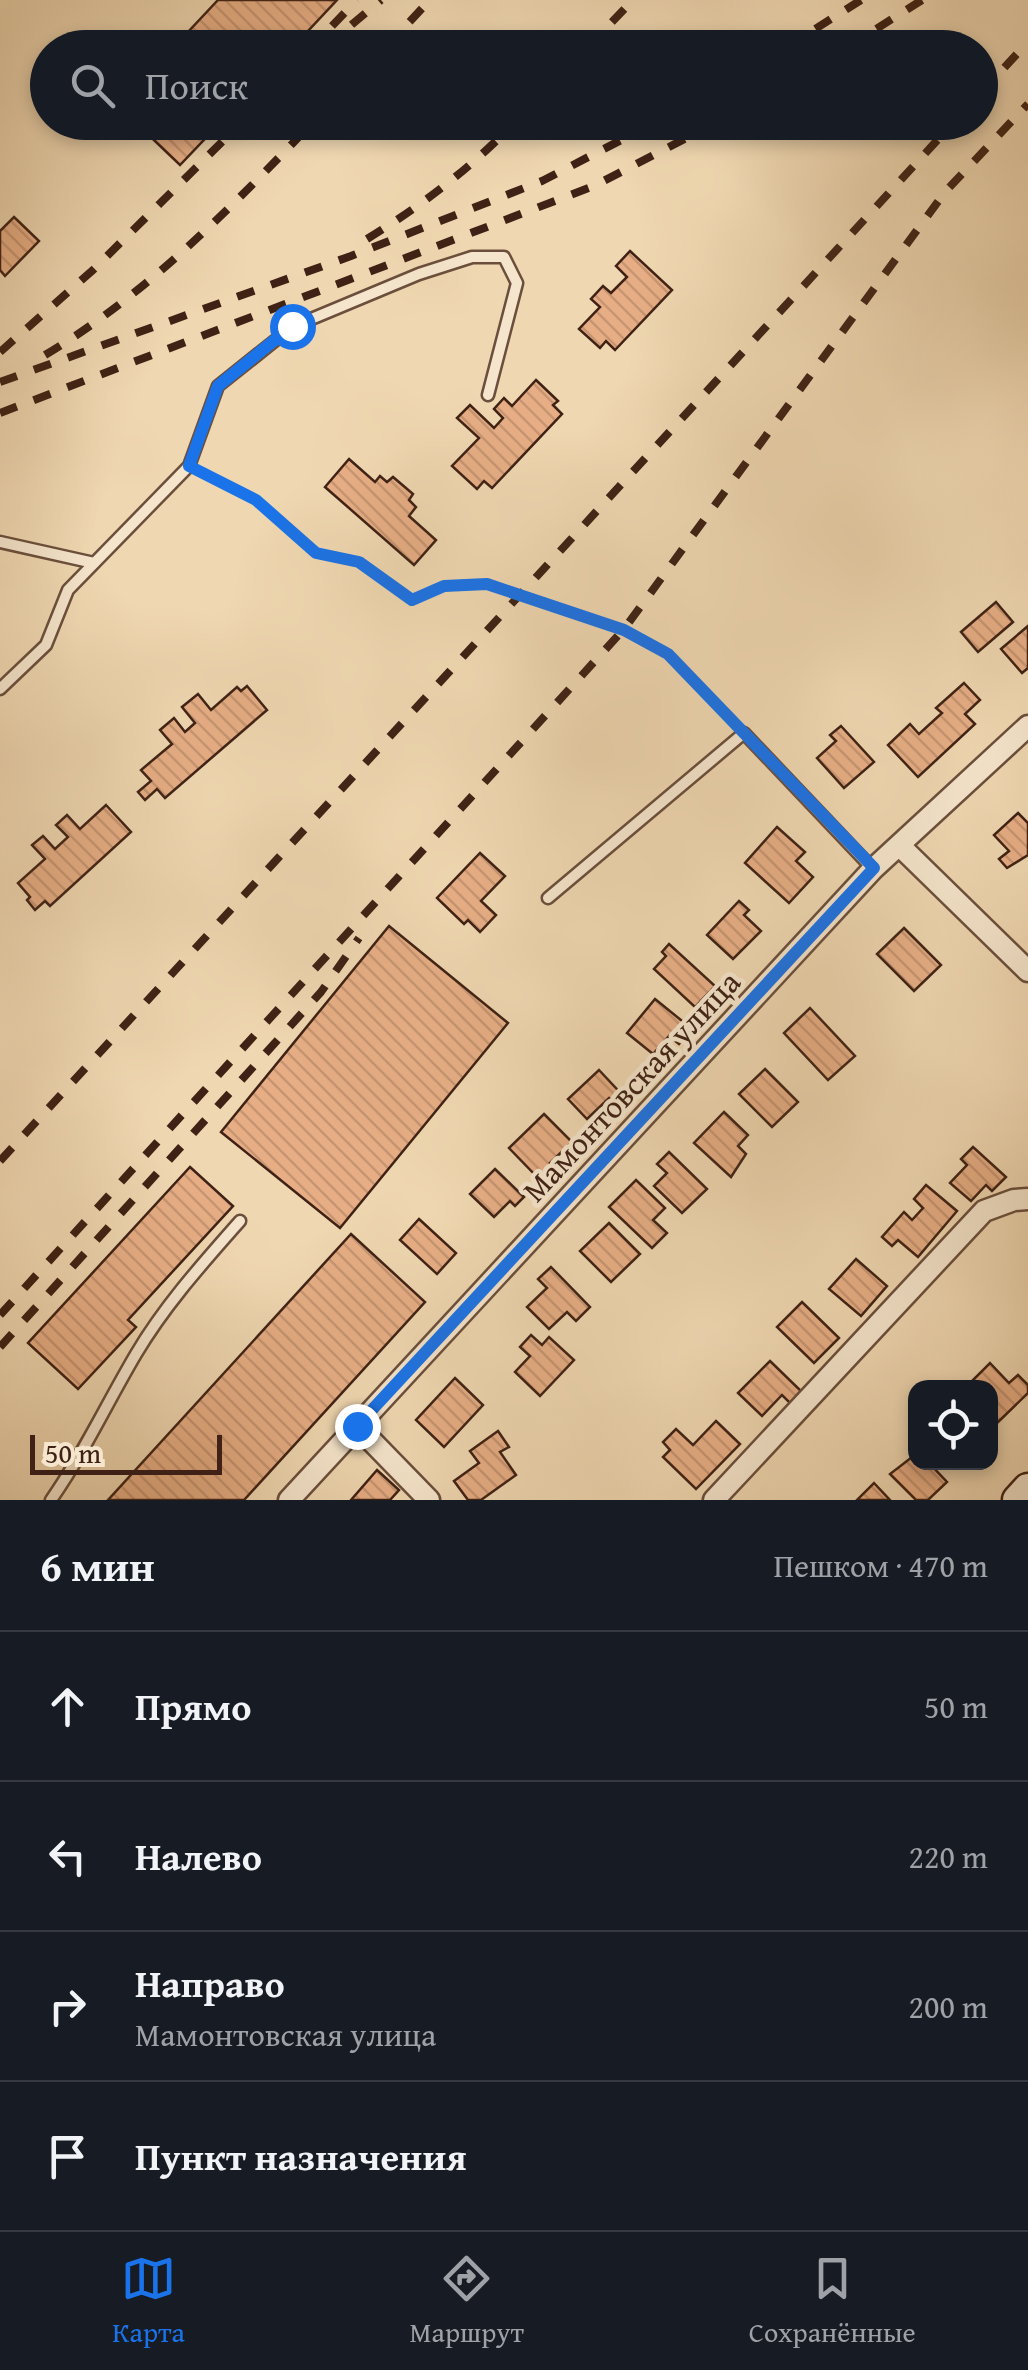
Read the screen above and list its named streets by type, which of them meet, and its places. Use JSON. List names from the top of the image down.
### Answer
{
  "streets": {
    "street": ["Мамонтовская улица"]
  },
  "scale_bar": "50 m",
  "page": {
    "search": "Поиск",
    "scale": "50 m",
    "heading": ["6 мин", "Пешком · 470 m"],
    "list": [
      ["Прямо", "50 m"],
      ["Налево", "220 m"],
      ["Направо", "Мамонтовская улица", "200 m"],
      "Пункт назначения"
    ],
    "nav": ["Карта", "Маршрут", "Сохранённые"]
  }
}
